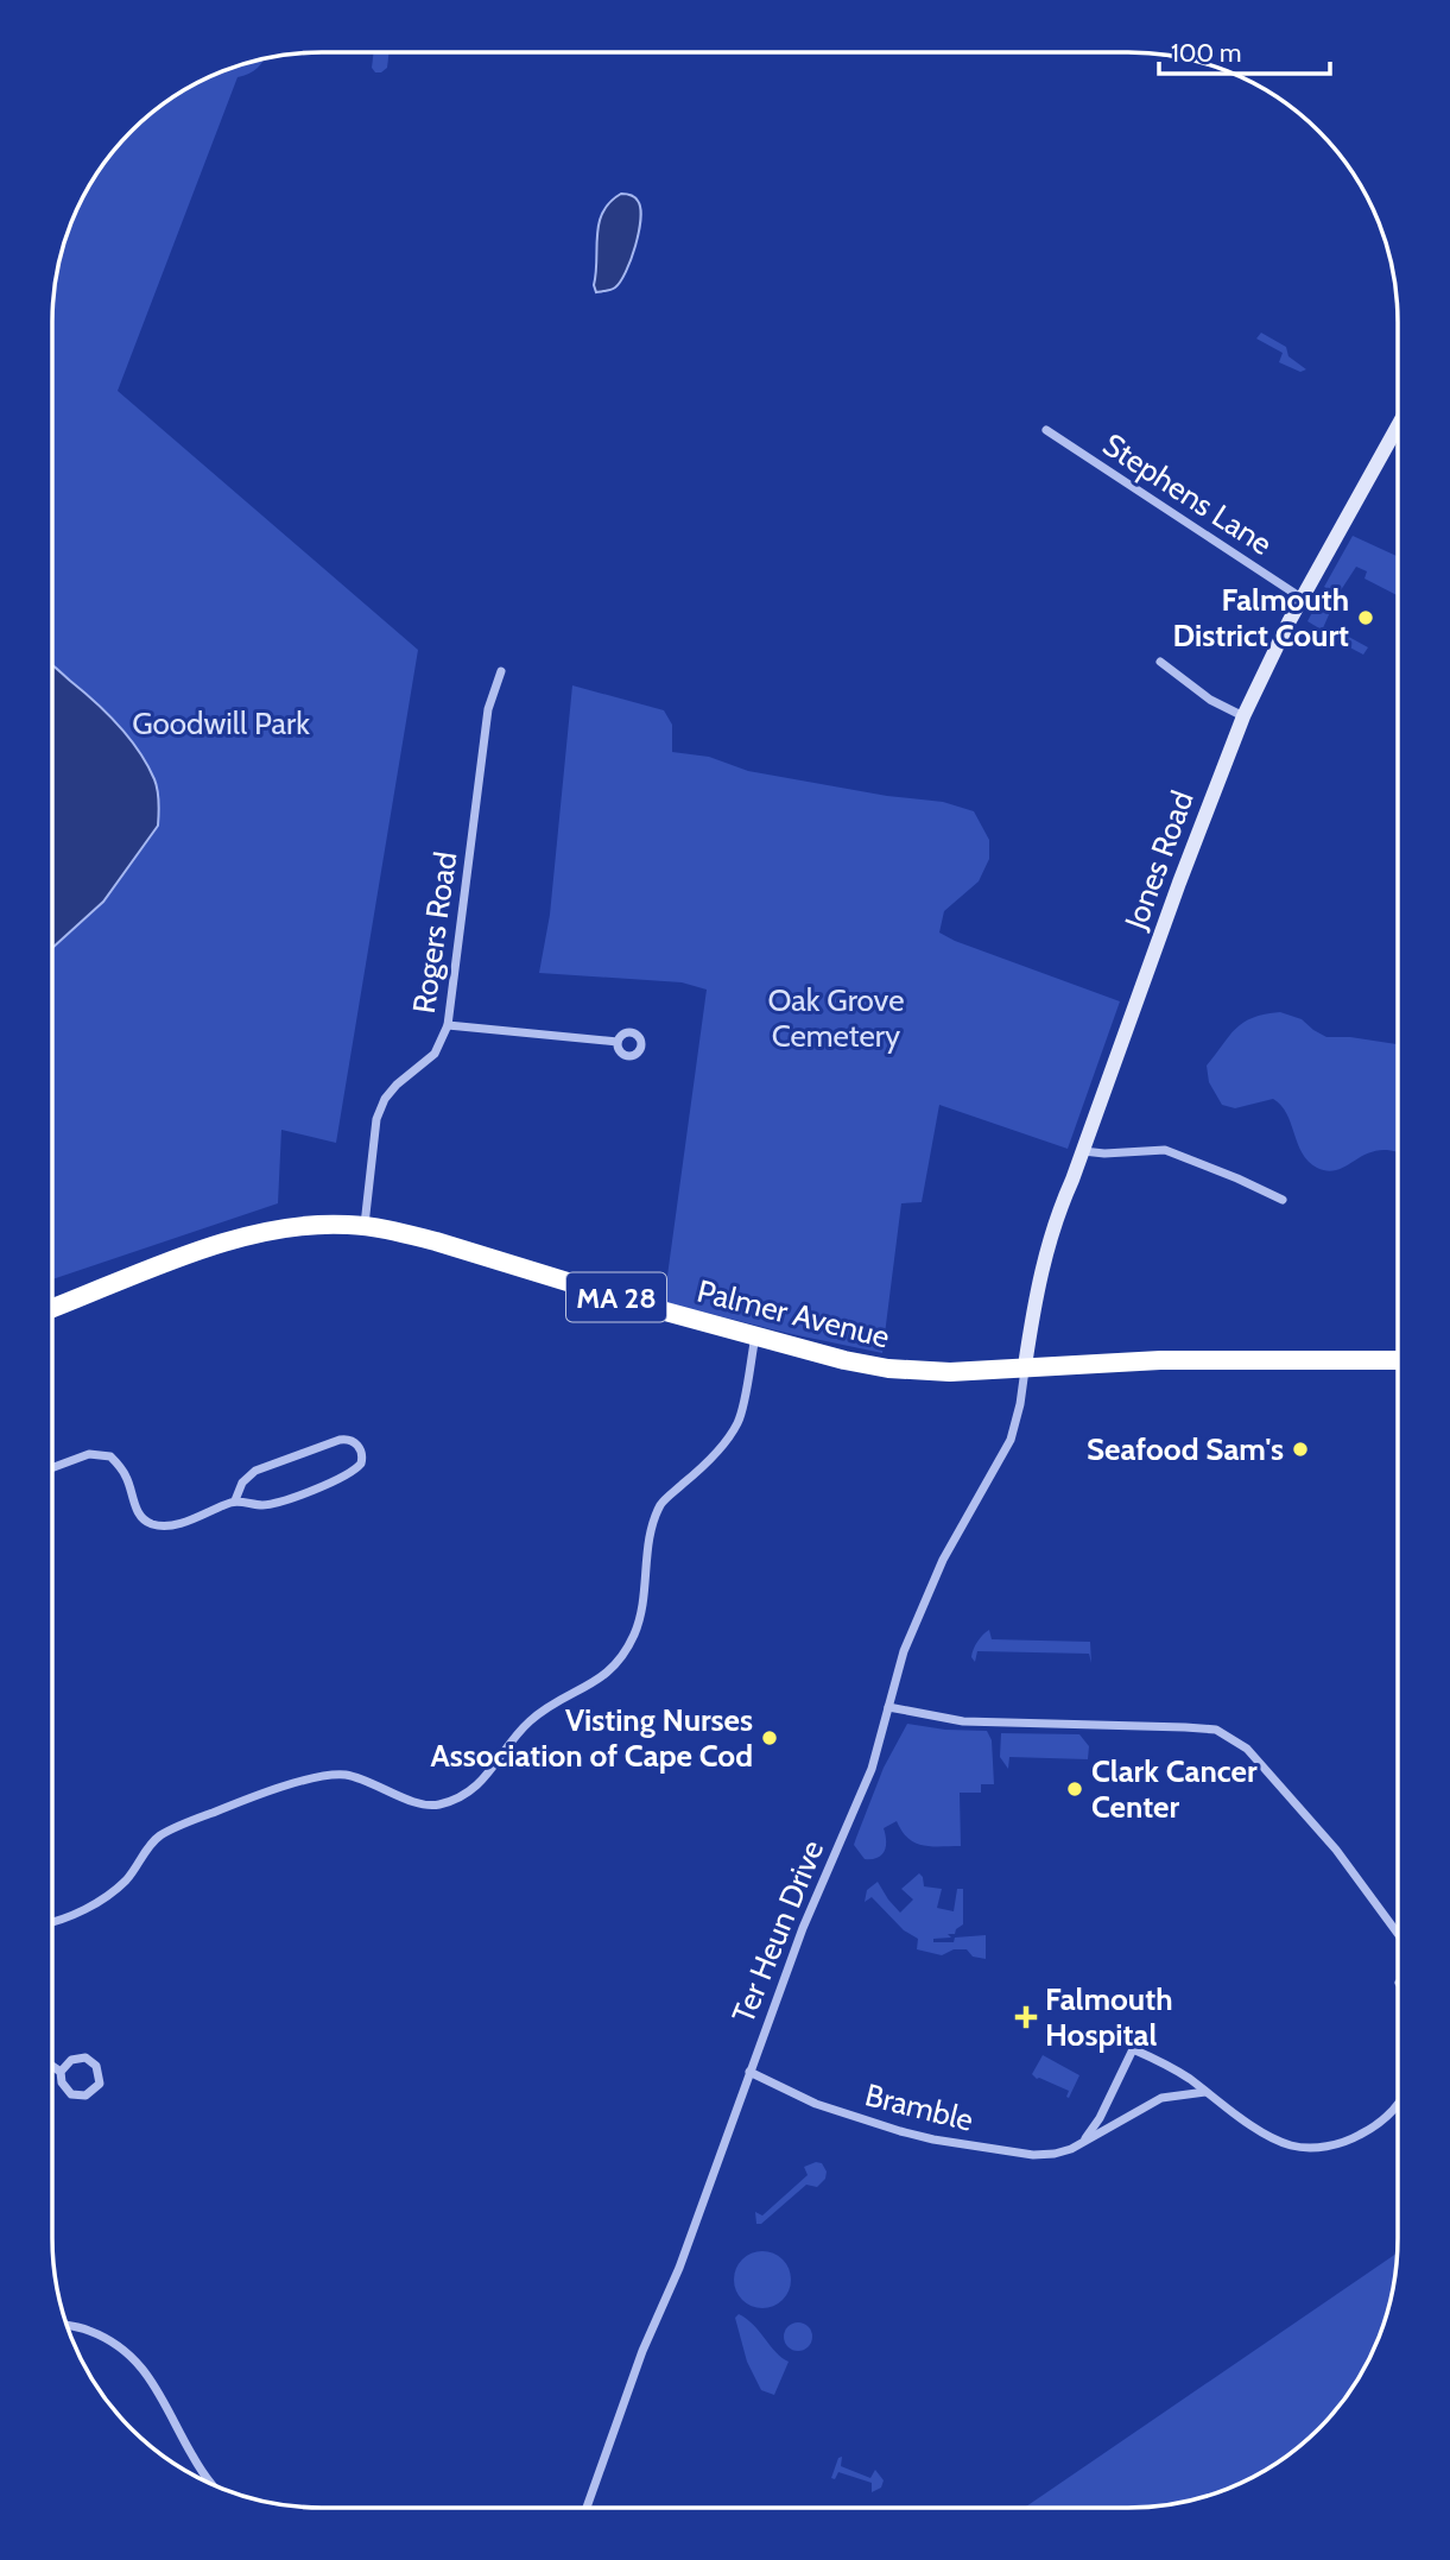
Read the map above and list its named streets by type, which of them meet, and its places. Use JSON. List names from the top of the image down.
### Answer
{
  "streets": {
    "highway": ["MA 28", "Palmer Avenue"],
    "main road": ["Jones Road"],
    "street": [
      "Stephens Lane",
      "Rogers Road",
      "Ter Heun Drive",
      "Bramble"
    ]
  },
  "crossings": [
    ["Stephens Lane", "Jones Road"],
    ["Jones Road", "Palmer Avenue"],
    ["Jones Road", "Ter Heun Drive"],
    ["Rogers Road", "Palmer Avenue"],
    ["Palmer Avenue", "Ter Heun Drive"],
    ["Ter Heun Drive", "Bramble"]
  ],
  "parks": ["Goodwill Park", "Oak Grove Cemetery"],
  "places": {
    "other": [
      "Falmouth District Court",
      "Seafood Sam's",
      "Visting Nurses Association of Cape Cod",
      "Clark Cancer Center"
    ],
    "health": ["Falmouth Hospital"]
  },
  "scale_bar": "100 m"
}
